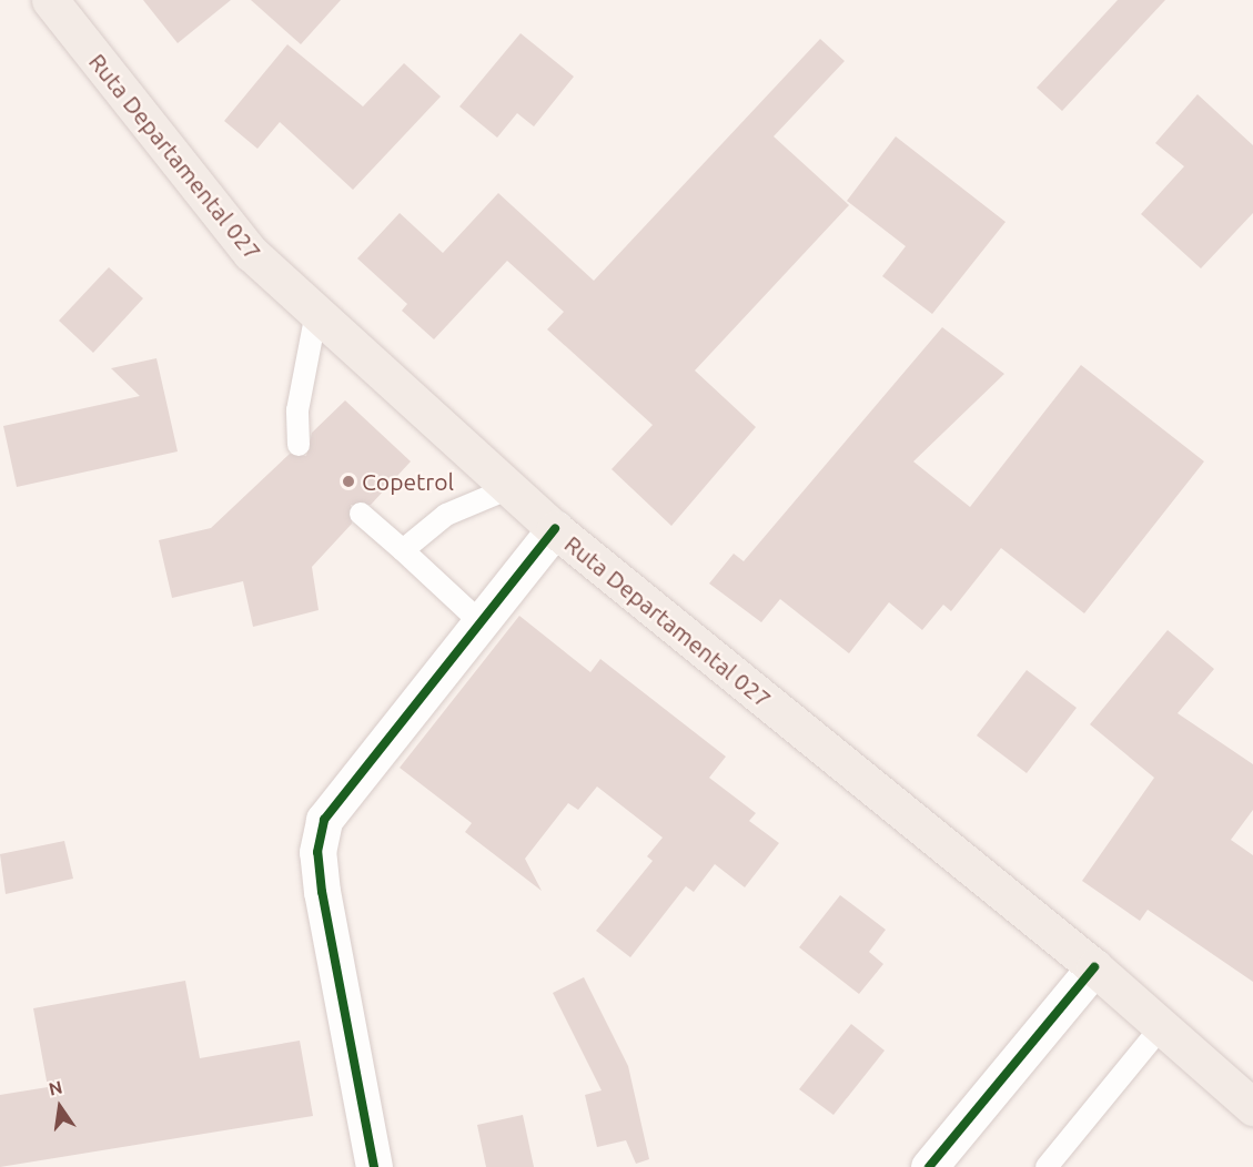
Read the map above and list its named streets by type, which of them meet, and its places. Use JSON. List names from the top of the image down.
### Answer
{
  "streets": {
    "main road": ["Ruta Departamental 027"]
  },
  "places": ["Copetrol"],
  "north": "top"
}
